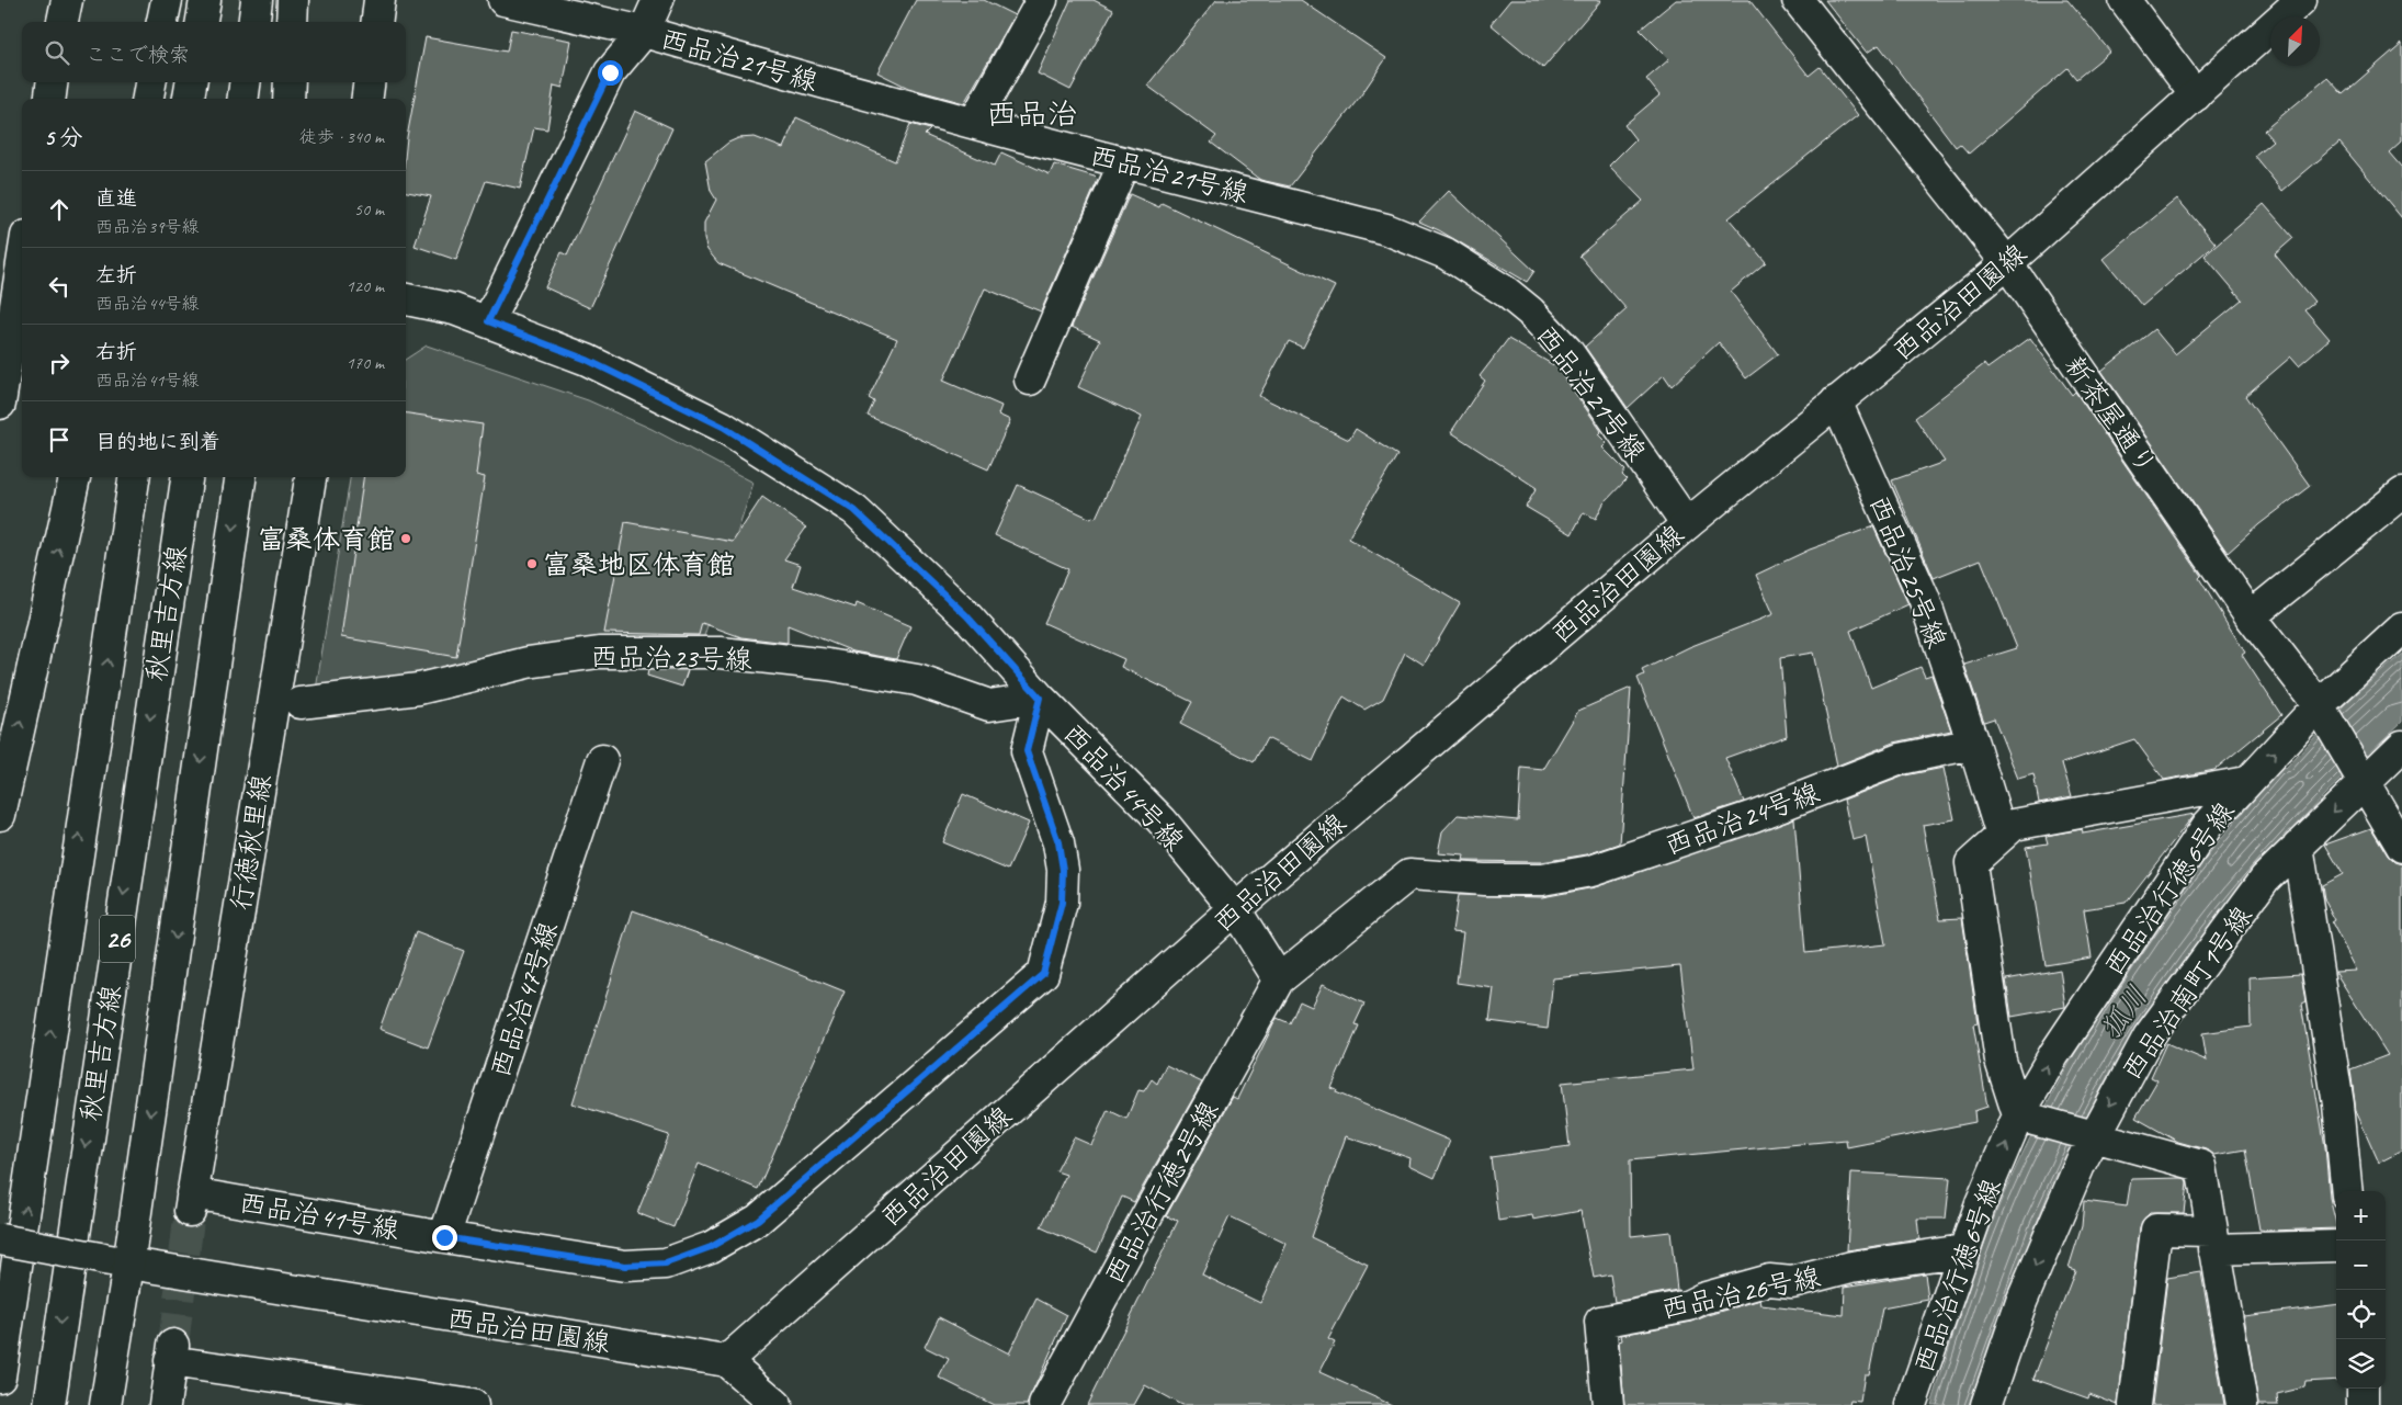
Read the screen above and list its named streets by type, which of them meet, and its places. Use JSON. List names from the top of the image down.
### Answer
{
  "streets": {
    "street": [
      "西品治21号線",
      "西品治田園線",
      "新茶屋通り",
      "西品治25号線",
      "秋里吉方線",
      "西品治23号線",
      "西品治44号線",
      "西品治24号線",
      "行徳秋里線",
      "西品治行徳6号線",
      "26",
      "西品治南町1号線",
      "西品治47号線",
      "西品治行徳2号線",
      "西品治41号線",
      "西品治26号線"
    ]
  },
  "crossings": [
    ["西品治21号線", "西品治田園線"],
    ["西品治田園線", "新茶屋通り"],
    ["西品治田園線", "西品治25号線"],
    ["西品治田園線", "西品治44号線"],
    ["新茶屋通り", "西品治行徳6号線"],
    ["新茶屋通り", "西品治南町1号線"],
    ["西品治25号線", "西品治24号線"],
    ["西品治23号線", "西品治44号線"],
    ["西品治23号線", "西品治41号線"],
    ["西品治44号線", "西品治41号線"],
    ["西品治24号線", "西品治行徳2号線"],
    ["行徳秋里線", "西品治41号線"],
    ["西品治行徳6号線", "西品治26号線"],
    ["西品治47号線", "西品治41号線"]
  ],
  "one_way": ["西品治行徳6号線", "西品治南町1号線"],
  "districts": ["西品治"],
  "water": ["狐川"],
  "places": ["富桑体育館", "富桑地区体育館"],
  "north": "top right",
  "page": {
    "search": "ここで検索",
    "heading": ["5 分", "徒歩 · 340 m"],
    "list": [
      ["直進", "西品治39号線", "50 m"],
      ["左折", "西品治44号線", "120 m"],
      ["右折", "西品治41号線", "170 m"],
      "目的地に到着"
    ],
    "map_buttons": ["+", "−"]
  }
}
